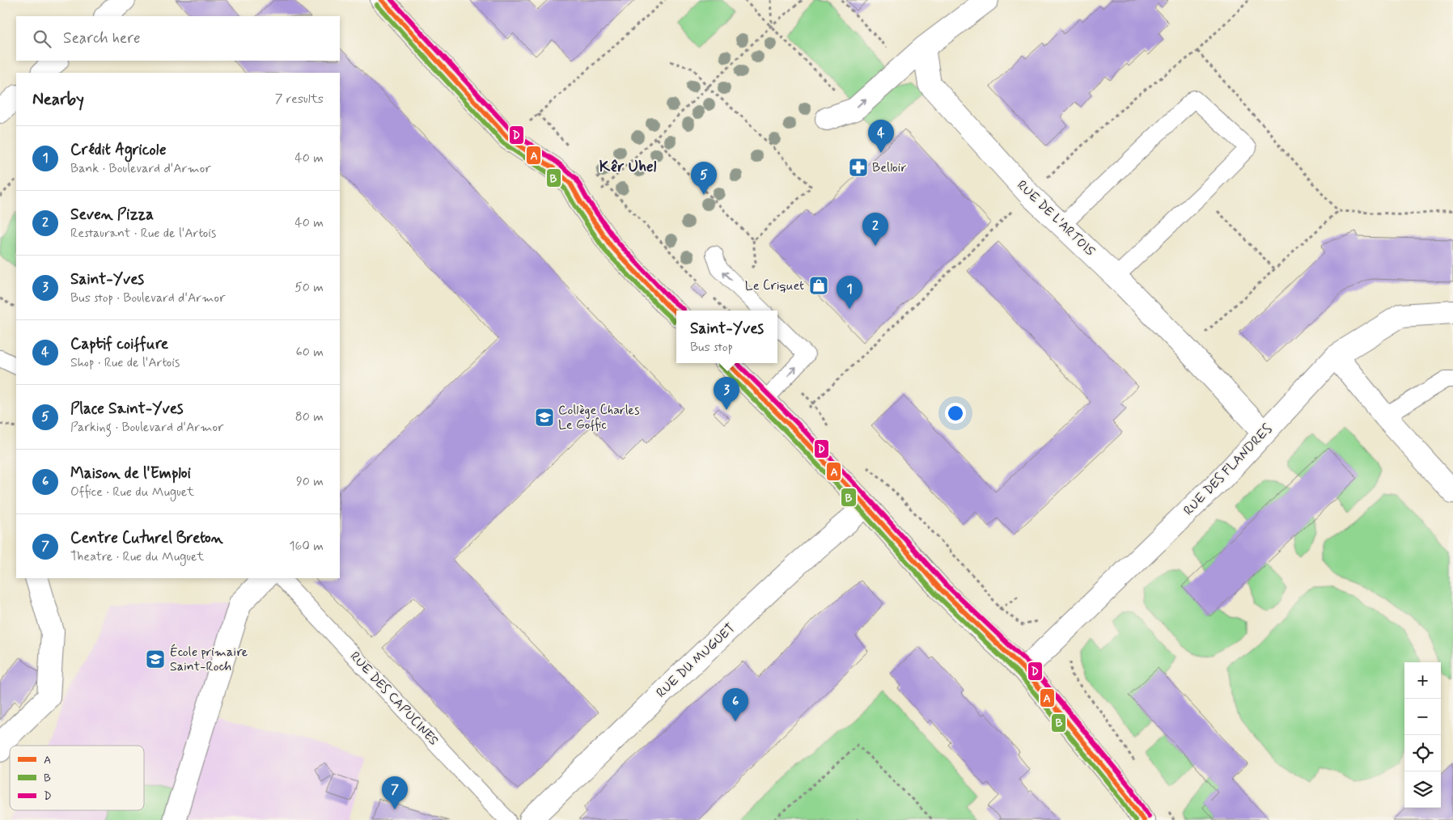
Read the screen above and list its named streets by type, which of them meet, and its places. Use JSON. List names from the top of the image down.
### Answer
{
  "streets": {
    "street": ["RUE DE L'ARTOIS", "RUE DES FLANDRES", "RUE DU MUGUET"],
    "lane": ["RUE DES CAPUCINES"]
  },
  "crossings": [
    ["RUE DE L'ARTOIS", "RUE DES FLANDRES"]
  ],
  "districts": ["Kêr Uhel"],
  "places": {
    "pharmacy": ["Belloir"],
    "shop": ["Le Criquet"],
    "school or university": ["Collège Charles Le Goffic", "École primaire Saint-Roch"]
  },
  "lines": ["transit line A", "transit line D", "transit line B"],
  "legend": ["A", "B", "D"],
  "page": {
    "search": "Search here",
    "heading": ["Nearby", "7 results"],
    "pins": [
      "4",
      "5",
      "2",
      "1",
      "3",
      "6",
      "7"
    ],
    "list": [
      {
        "mark": "1",
        "name": "Crédit Agricole",
        "note": "Bank · Boulevard d'Armor",
        "value": "40 m"
      },
      {
        "mark": "2",
        "name": "Seven Pizza",
        "note": "Restaurant · Rue de l'Artois",
        "value": "40 m"
      },
      {
        "mark": "3",
        "name": "Saint-Yves",
        "note": "Bus stop · Boulevard d'Armor",
        "value": "50 m"
      },
      {
        "mark": "4",
        "name": "Captif coiffure",
        "note": "Shop · Rue de l'Artois",
        "value": "60 m"
      },
      {
        "mark": "5",
        "name": "Place Saint-Yves",
        "note": "Parking · Boulevard d'Armor",
        "value": "80 m"
      },
      {
        "mark": "6",
        "name": "Maison de l'Emploi",
        "note": "Office · Rue du Muguet",
        "value": "90 m"
      },
      {
        "mark": "7",
        "name": "Centre Cuturel Breton",
        "note": "Theatre · Rue du Muguet",
        "value": "160 m"
      }
    ],
    "popup": ["Saint-Yves", "Bus stop"],
    "map_buttons": ["+", "−"]
  }
}
